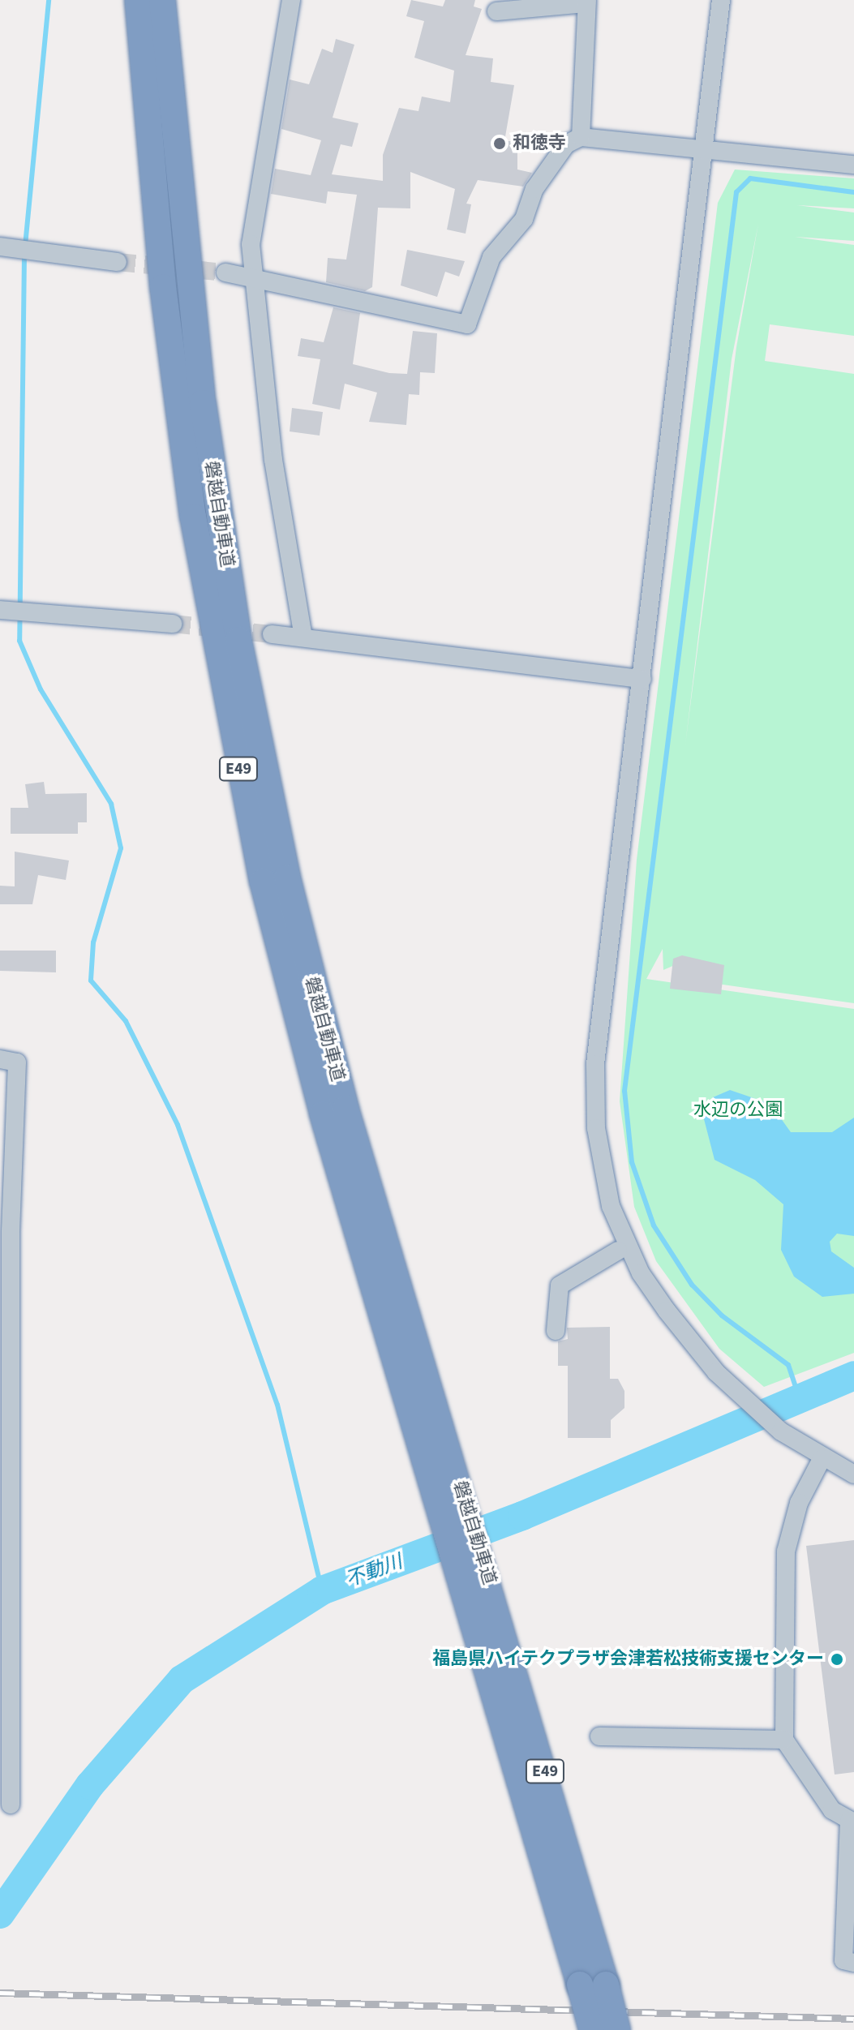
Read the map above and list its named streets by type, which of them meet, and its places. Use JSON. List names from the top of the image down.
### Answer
{
  "streets": {
    "highway": ["磐越自動車道", "E49"]
  },
  "water": ["不動川"],
  "parks": ["水辺の公園"],
  "places": ["和徳寺", "福島県ハイテクプラザ会津若松技術支援センター"]
}
